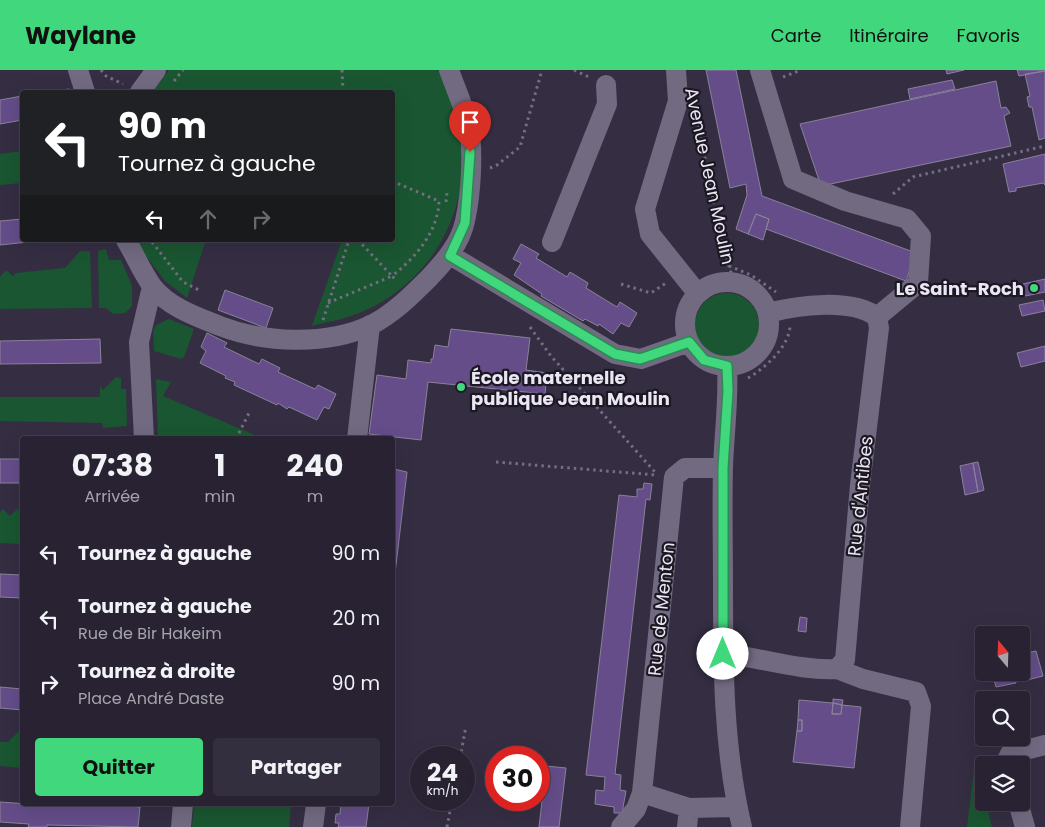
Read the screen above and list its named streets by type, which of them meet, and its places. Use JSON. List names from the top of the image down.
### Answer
{
  "streets": {
    "street": ["Avenue Jean Moulin", "Rue d'Antibes", "Rue de Menton"]
  },
  "places": ["Le Saint-Roch", "École maternelle publique Jean Moulin"],
  "north": "top",
  "page": {
    "header": "Waylane",
    "nav": ["Carte", "Itinéraire", "Favoris"],
    "turn": ["90 m", "Tournez à gauche"],
    "eta": [
      "07:38",
      "Arrivée",
      "1",
      "min",
      "240",
      "m"
    ],
    "list": [
      {
        "name": "Tournez à gauche",
        "value": "90 m"
      },
      {
        "name": "Tournez à gauche",
        "note": "Rue de Bir Hakeim",
        "value": "20 m"
      },
      {
        "name": "Tournez à droite",
        "note": "Place André Daste",
        "value": "90 m"
      }
    ],
    "buttons": ["Quitter", "Partager"],
    "speed": "24 km/h",
    "limit": "30"
  }
}
